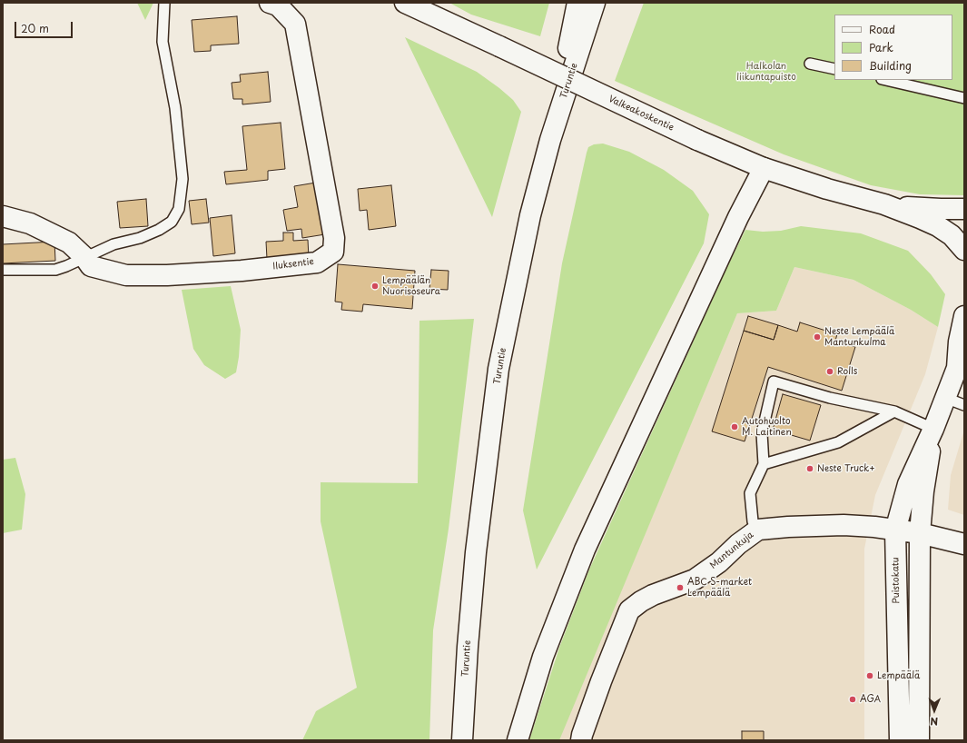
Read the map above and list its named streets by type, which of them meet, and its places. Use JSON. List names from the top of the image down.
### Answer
{
  "streets": {
    "street": [
      "Turuntie",
      "Valkeakoskentie",
      "Iluksentie",
      "Mantunkuja",
      "Puistokatu"
    ]
  },
  "crossings": [
    ["Mantunkuja", "Puistokatu"]
  ],
  "parks": ["Halkolan liikuntapuisto"],
  "places": [
    "Lempäälän Nuorisoseura",
    "Neste Lempäälä Mantunkulma",
    "Rolls",
    "Autohuolto M. Laitinen",
    "Neste Truck+",
    "ABC S-market Lempäälä",
    "Lempäälä",
    "AGA"
  ],
  "legend": ["Road", "Park", "Building"],
  "scale_bar": "20 m",
  "north": "bottom"
}
